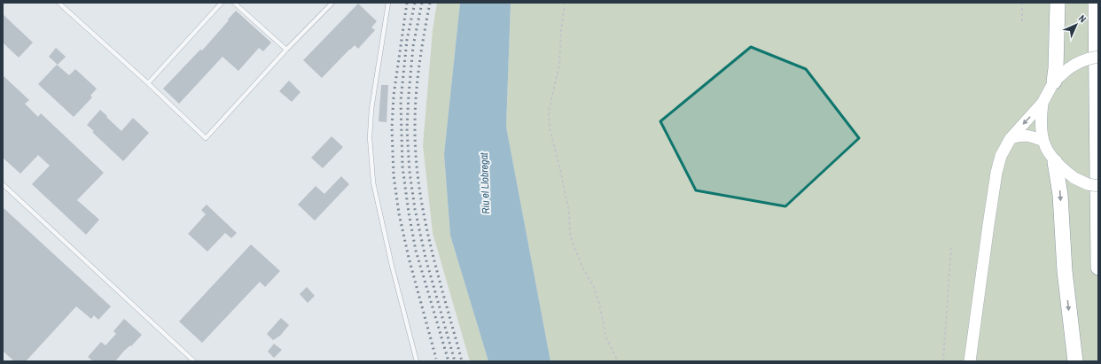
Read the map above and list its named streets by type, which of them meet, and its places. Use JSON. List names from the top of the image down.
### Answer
{
  "water": ["Riu el Llobregat"],
  "north": "top right"
}
